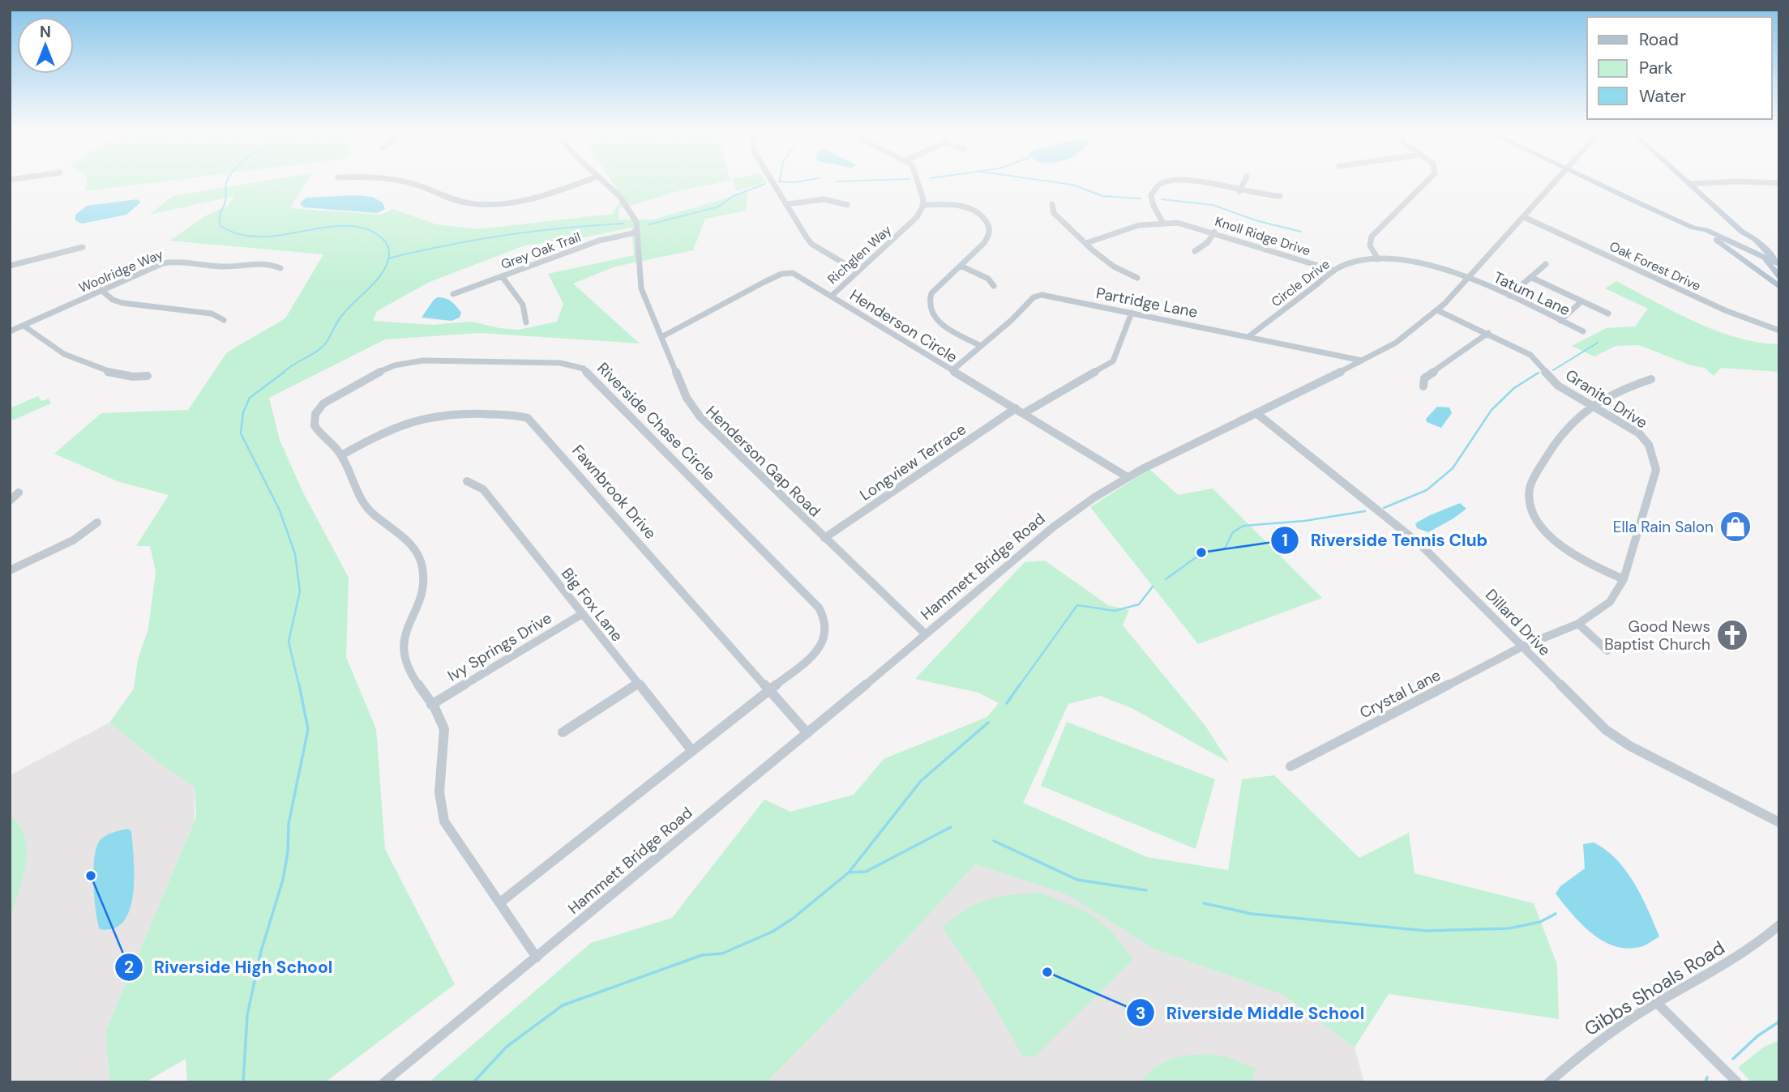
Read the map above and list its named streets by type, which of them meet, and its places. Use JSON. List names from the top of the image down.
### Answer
{
  "streets": {
    "street": [
      "Knoll Ridge Drive",
      "Grey Oak Trail",
      "Richglen Way",
      "Oak Forest Drive",
      "Woolridge Way",
      "Circle Drive",
      "Tatum Lane",
      "Partridge Lane",
      "Henderson Circle",
      "Granito Drive",
      "Riverside Chase Circle",
      "Henderson Gap Road",
      "Longview Terrace",
      "Fawnbrook Drive",
      "Hammett Bridge Road",
      "Big Fox Lane",
      "Dillard Drive",
      "Ivy Springs Drive",
      "Crystal Lane",
      "Gibbs Shoals Road"
    ]
  },
  "crossings": [
    ["Knoll Ridge Drive", "Circle Drive"],
    ["Grey Oak Trail", "Henderson Gap Road"],
    ["Richglen Way", "Henderson Circle"],
    ["Oak Forest Drive", "Hammett Bridge Road"],
    ["Circle Drive", "Tatum Lane"],
    ["Circle Drive", "Partridge Lane"],
    ["Circle Drive", "Hammett Bridge Road"],
    ["Tatum Lane", "Hammett Bridge Road"],
    ["Partridge Lane", "Henderson Circle"],
    ["Partridge Lane", "Hammett Bridge Road"],
    ["Henderson Circle", "Henderson Gap Road"],
    ["Henderson Circle", "Longview Terrace"],
    ["Henderson Circle", "Hammett Bridge Road"],
    ["Granito Drive", "Hammett Bridge Road"],
    ["Granito Drive", "Dillard Drive"],
    ["Granito Drive", "Crystal Lane"],
    ["Riverside Chase Circle", "Fawnbrook Drive"],
    ["Riverside Chase Circle", "Hammett Bridge Road"],
    ["Riverside Chase Circle", "Big Fox Lane"],
    ["Riverside Chase Circle", "Ivy Springs Drive"],
    ["Henderson Gap Road", "Longview Terrace"],
    ["Henderson Gap Road", "Hammett Bridge Road"],
    ["Fawnbrook Drive", "Hammett Bridge Road"],
    ["Hammett Bridge Road", "Dillard Drive"],
    ["Big Fox Lane", "Ivy Springs Drive"],
    ["Dillard Drive", "Crystal Lane"]
  ],
  "places": {
    "shop": ["Ella Rain Salon"],
    "other": ["Riverside Tennis Club", "Riverside High School", "Riverside Middle School"],
    "church": ["Good News Baptist Church"]
  },
  "legend": ["Road", "Park", "Water"],
  "north": "top"
}
